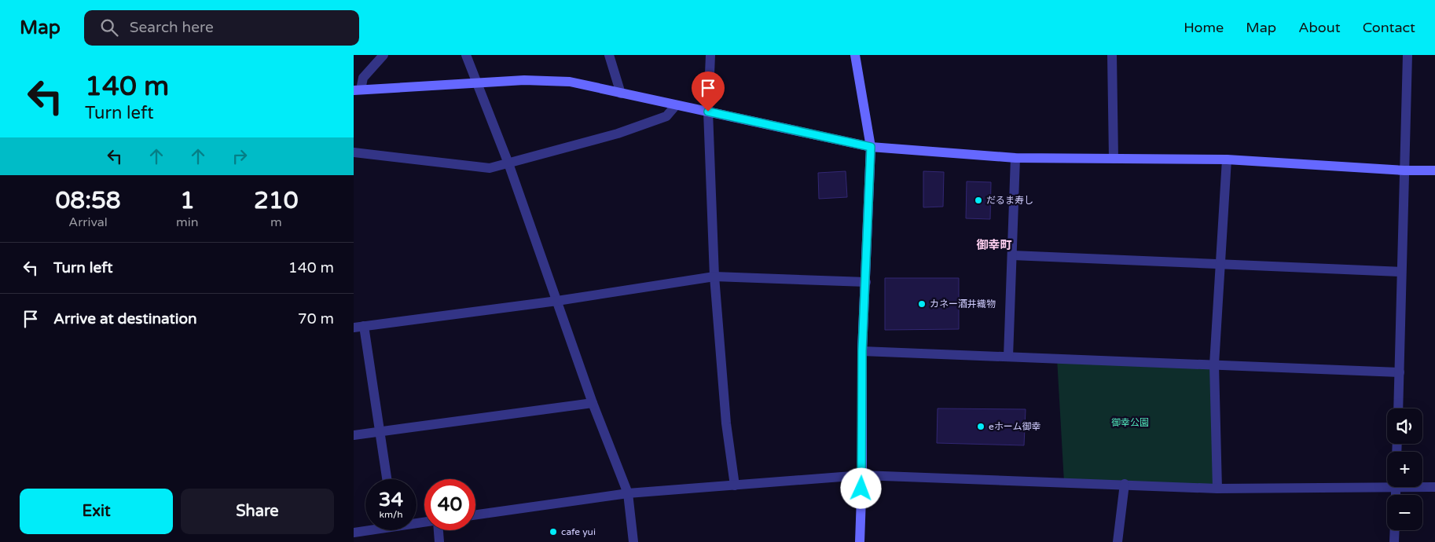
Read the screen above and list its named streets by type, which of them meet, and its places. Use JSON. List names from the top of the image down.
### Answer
{
  "districts": ["御幸町"],
  "parks": ["御幸公園"],
  "places": [
    "だるま寿し",
    "カネー酒井織物",
    "eホーム御幸",
    "cafe yui"
  ],
  "page": {
    "header": "Map",
    "search": "Search here",
    "nav": [
      "Home",
      "Map",
      "About",
      "Contact"
    ],
    "turn": ["140 m", "Turn left"],
    "eta": [
      "08:58",
      "Arrival",
      "1",
      "min",
      "210",
      "m"
    ],
    "list": [
      {
        "name": "Turn left",
        "value": "140 m"
      },
      {
        "name": "Arrive at destination",
        "value": "70 m"
      }
    ],
    "map_buttons": ["+", "−"],
    "speed": "34 km/h",
    "limit": "40",
    "buttons": ["Exit", "Share"]
  }
}
